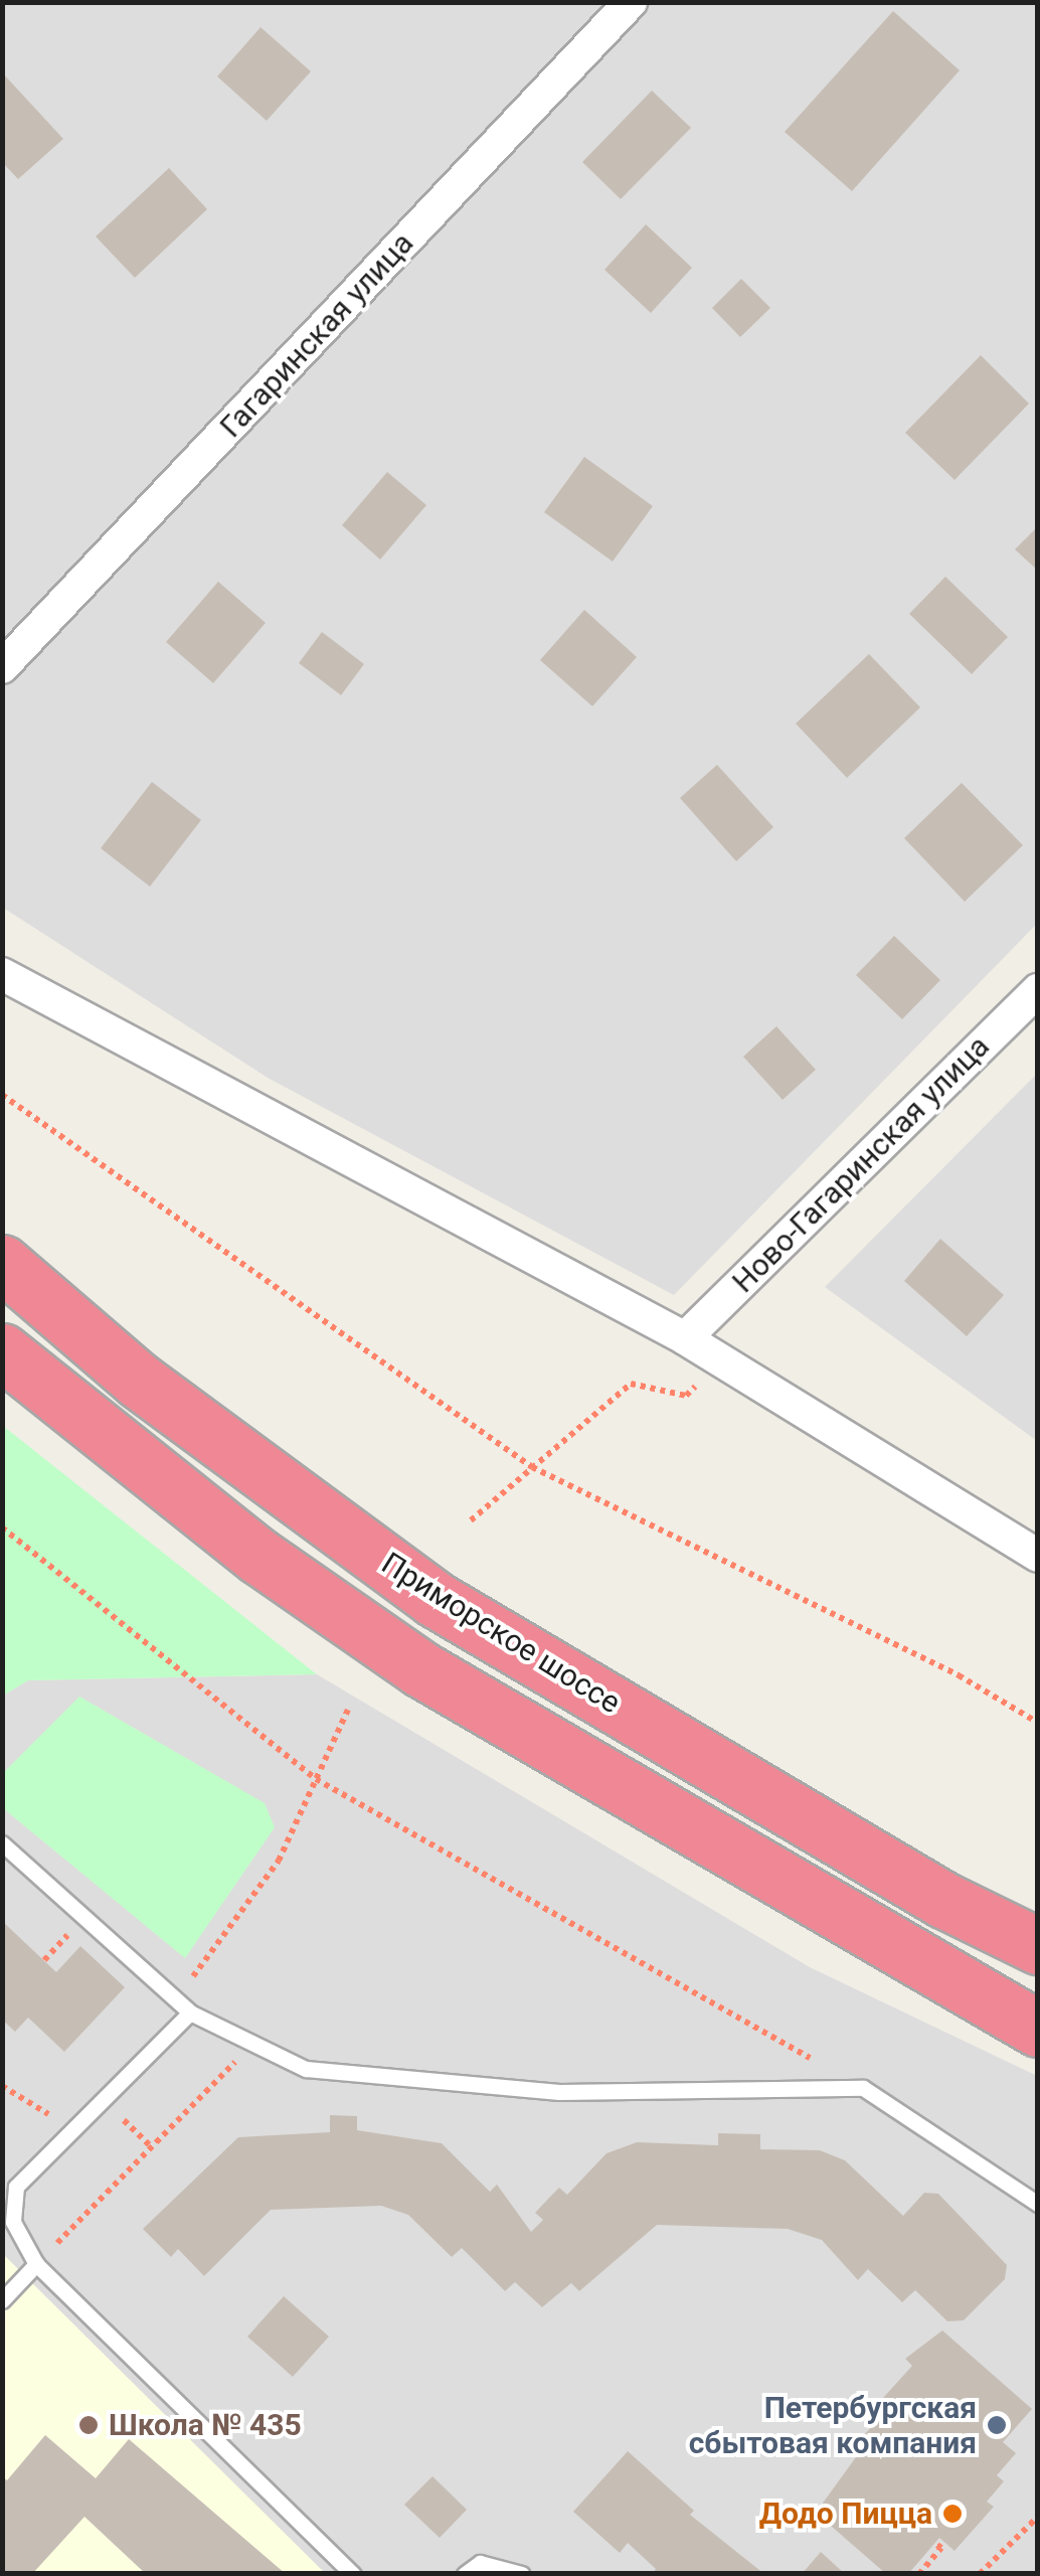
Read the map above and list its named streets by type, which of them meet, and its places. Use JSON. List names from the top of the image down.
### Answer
{
  "streets": {
    "highway": ["Приморское шоссе"],
    "street": ["Гагаринская улица", "Ново-Гагаринская улица"]
  },
  "places": ["Школа № 435", "Петербургская сбытовая компания", "Додо Пицца"]
}
